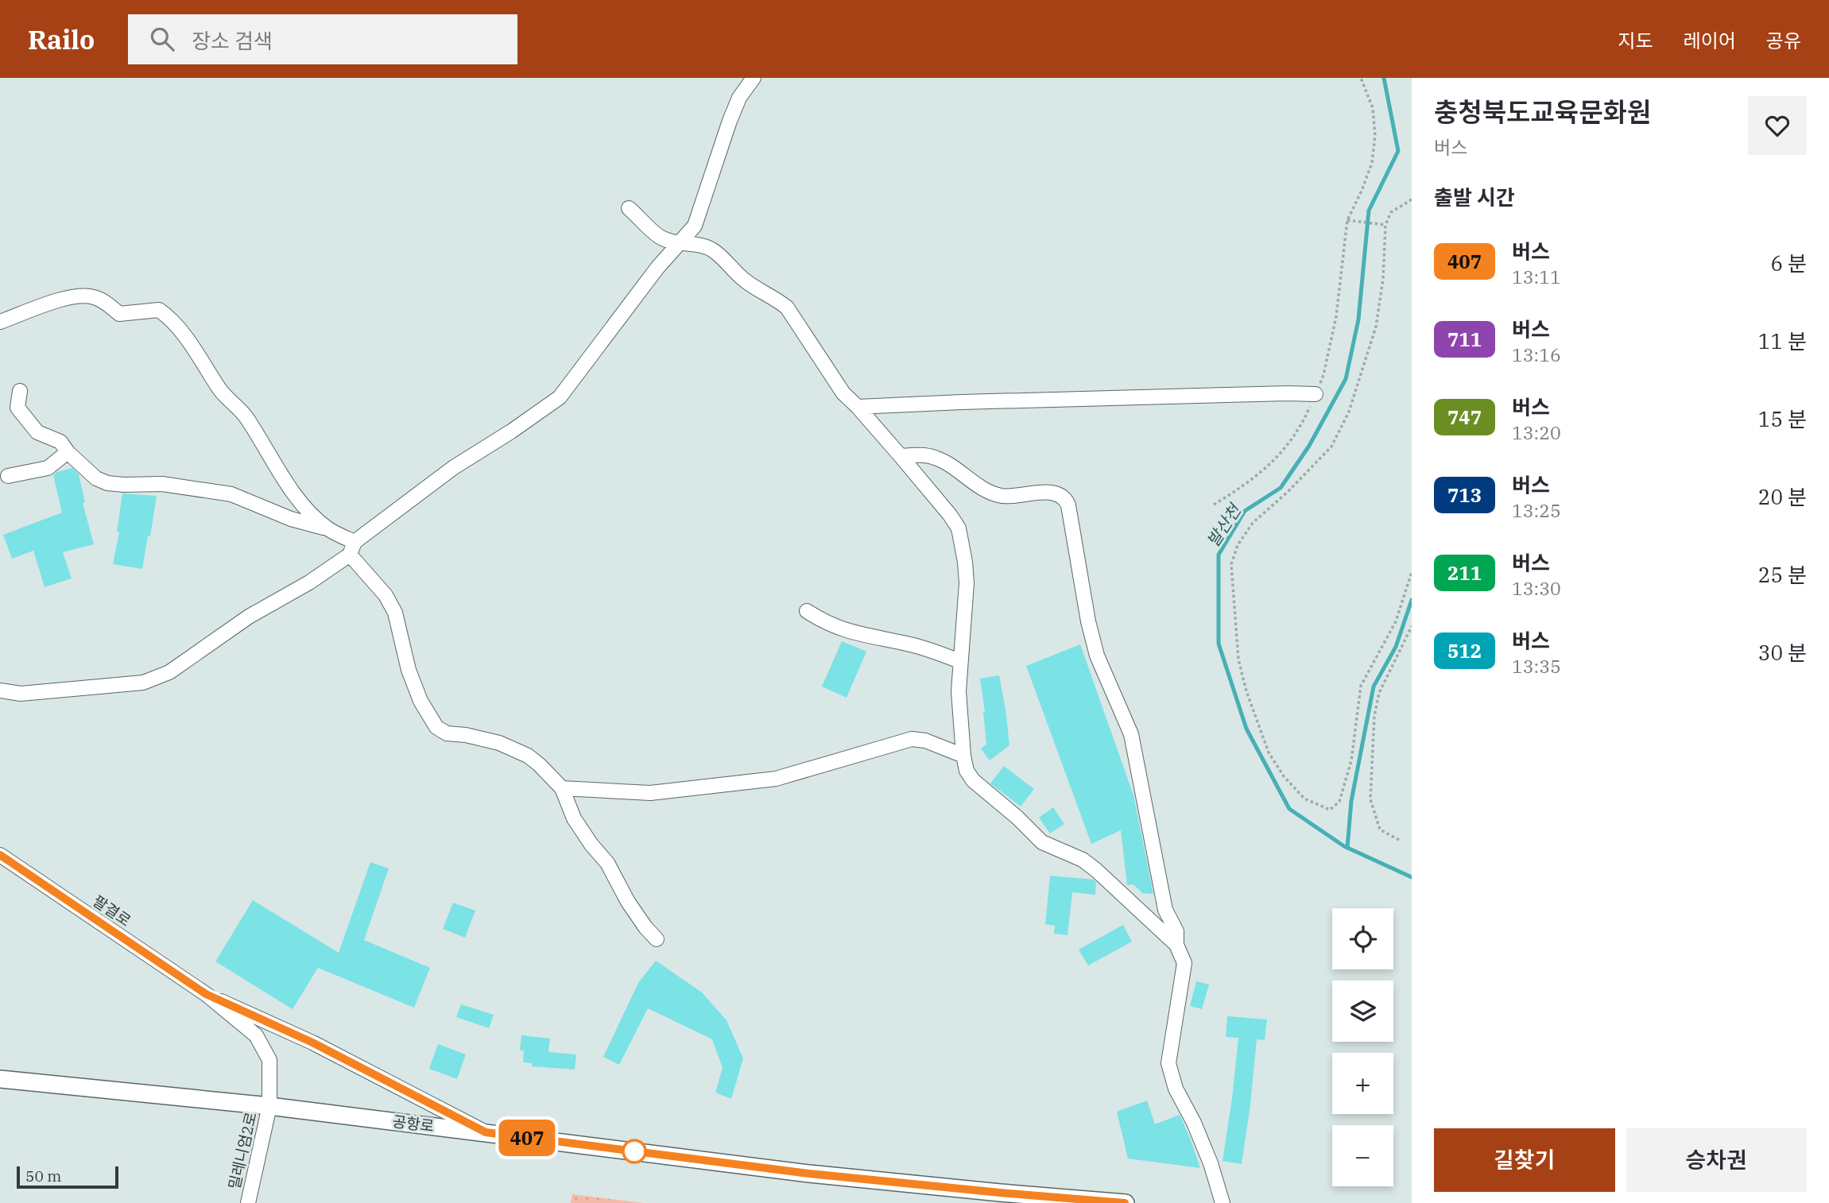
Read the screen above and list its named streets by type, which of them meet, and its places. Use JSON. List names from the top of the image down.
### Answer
{
  "streets": {
    "main road": ["공항로"],
    "street": ["팔결로", "밀레니엄2로"]
  },
  "crossings": [
    ["팔결로", "밀레니엄2로"],
    ["공항로", "밀레니엄2로"]
  ],
  "water": ["발산천"],
  "lines": ["bus line 407"],
  "scale_bar": "50 m",
  "page": {
    "header": "Railo",
    "search": "장소 검색",
    "nav": ["지도", "레이어", "공유"],
    "on_map": "407",
    "heading": [
      ["충청북도교육문화원", "버스"],
      "출발 시간"
    ],
    "list": [
      {
        "mark": "407",
        "name": "버스",
        "note": "13:11",
        "value": "6 분"
      },
      {
        "mark": "711",
        "name": "버스",
        "note": "13:16",
        "value": "11 분"
      },
      {
        "mark": "747",
        "name": "버스",
        "note": "13:20",
        "value": "15 분"
      },
      {
        "mark": "713",
        "name": "버스",
        "note": "13:25",
        "value": "20 분"
      },
      {
        "mark": "211",
        "name": "버스",
        "note": "13:30",
        "value": "25 분"
      },
      {
        "mark": "512",
        "name": "버스",
        "note": "13:35",
        "value": "30 분"
      }
    ],
    "map_buttons": ["+", "−"],
    "buttons": ["길찾기", "승차권"],
    "scale": "50 m"
  }
}
